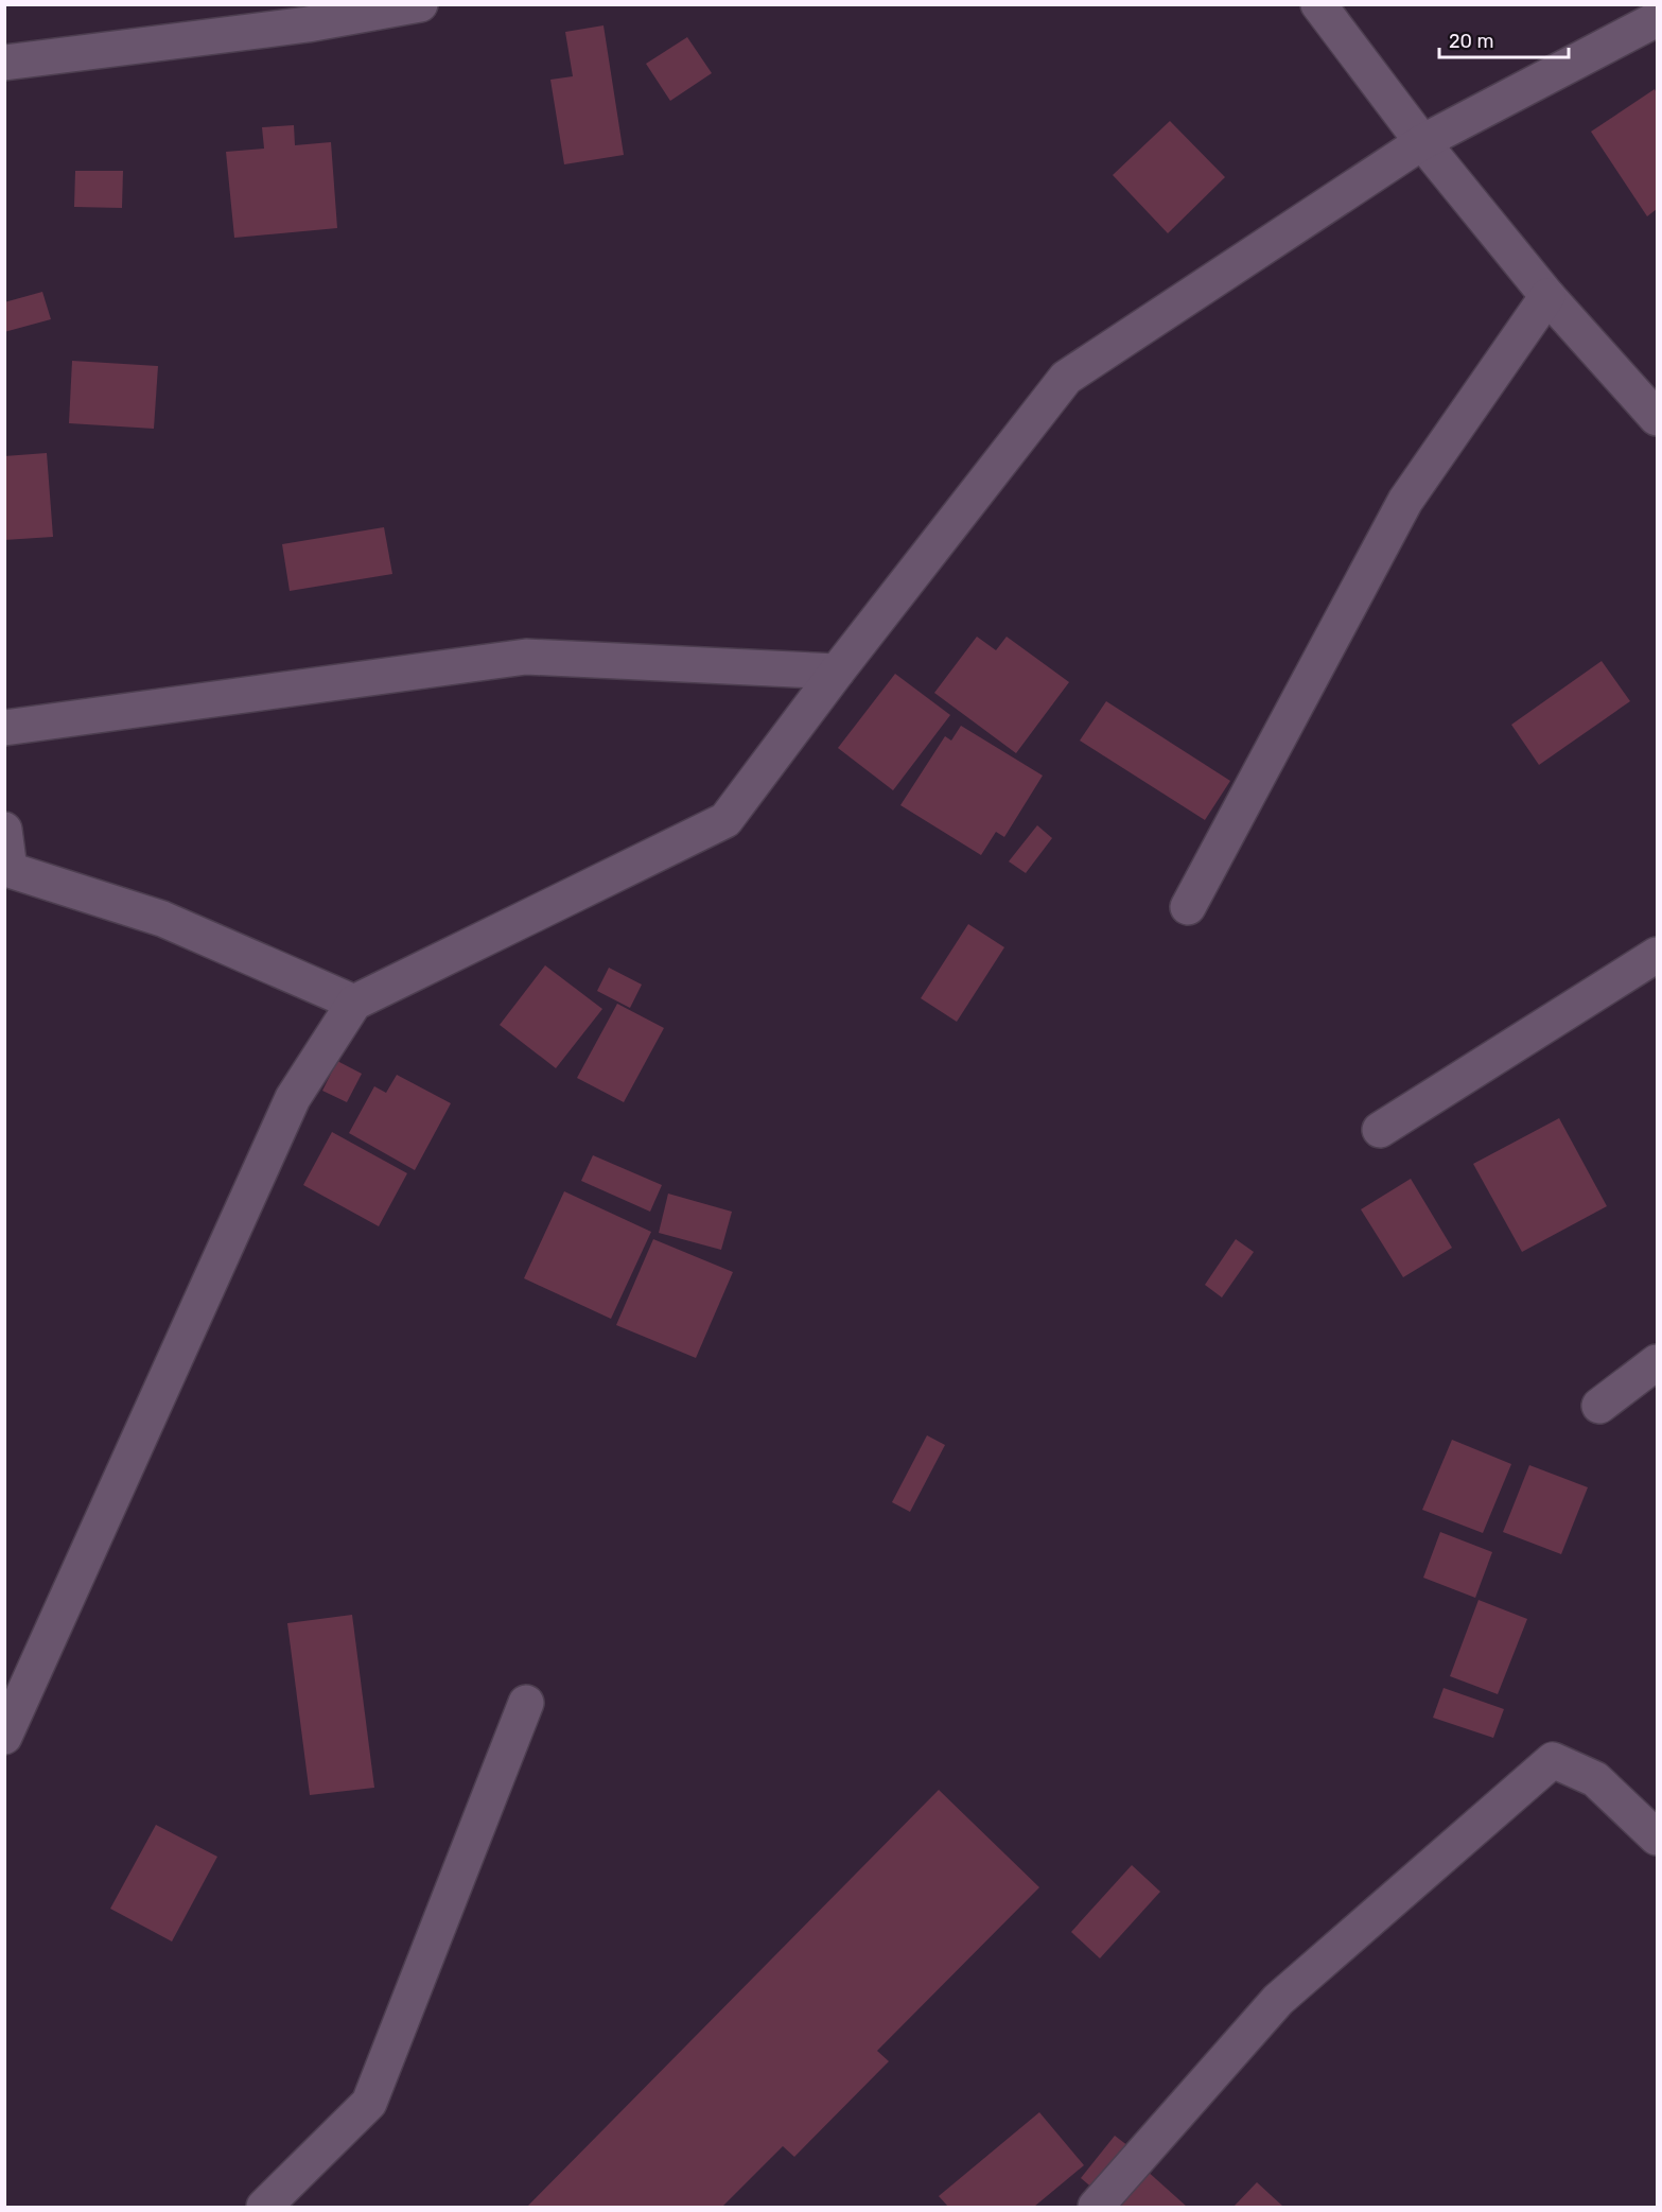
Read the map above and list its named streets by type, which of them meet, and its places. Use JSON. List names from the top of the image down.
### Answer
{
  "scale_bar": "20 m"
}
